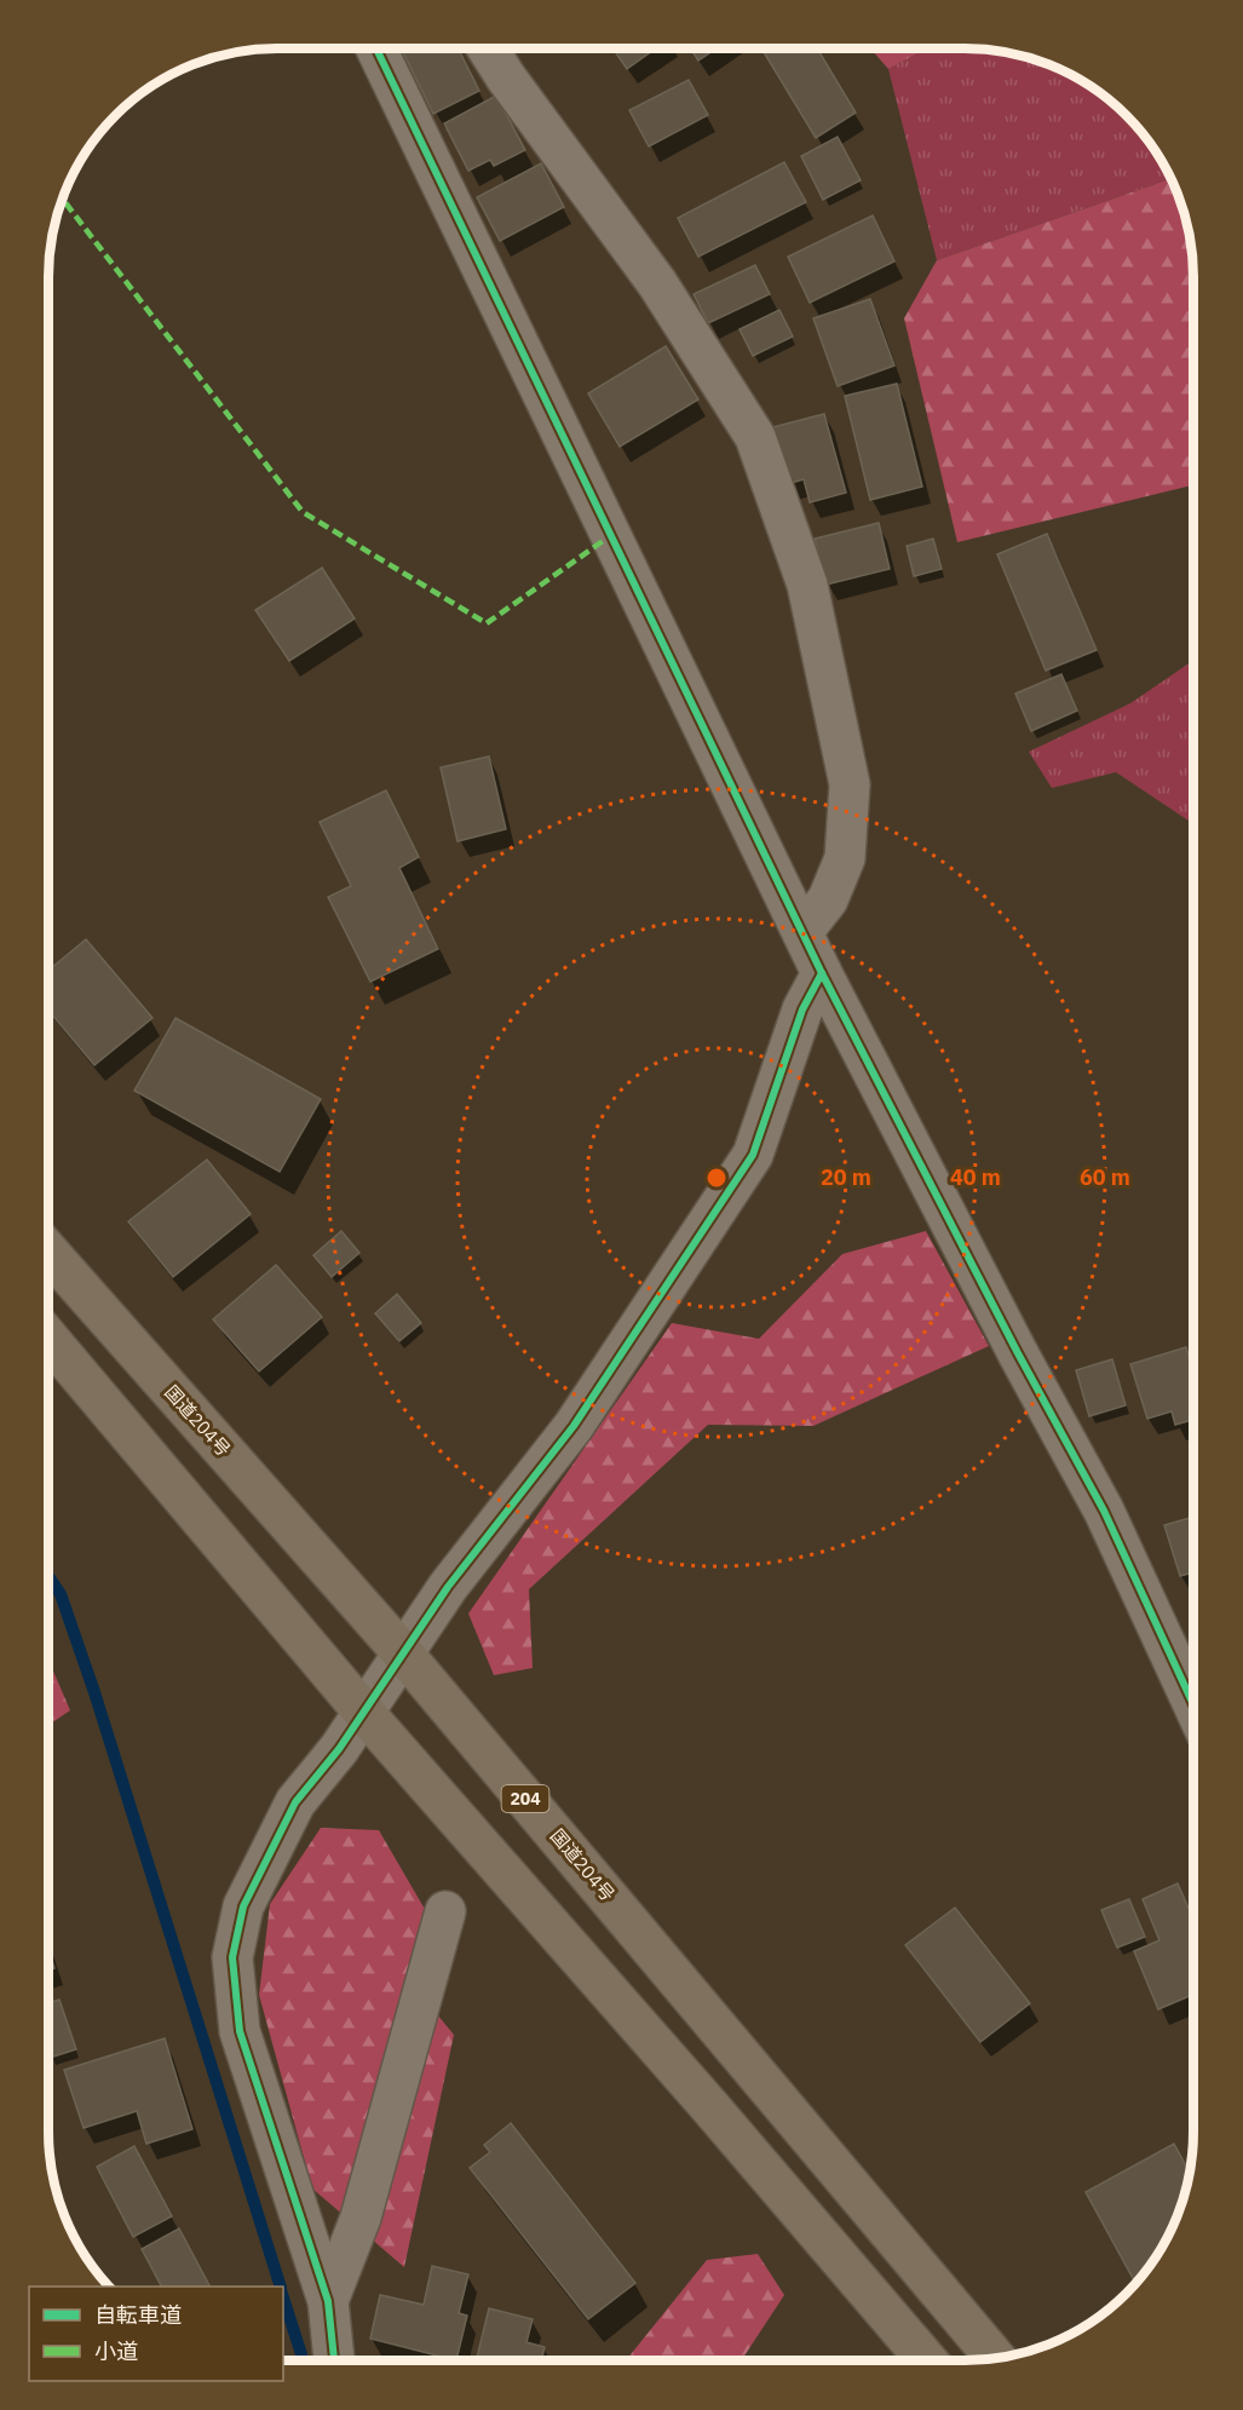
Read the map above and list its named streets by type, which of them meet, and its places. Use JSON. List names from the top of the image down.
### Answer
{
  "streets": {
    "highway": ["国道204号", "204"]
  },
  "legend": ["自転車道", "小道"],
  "rings": ["20 m", "40 m", "60 m"]
}
